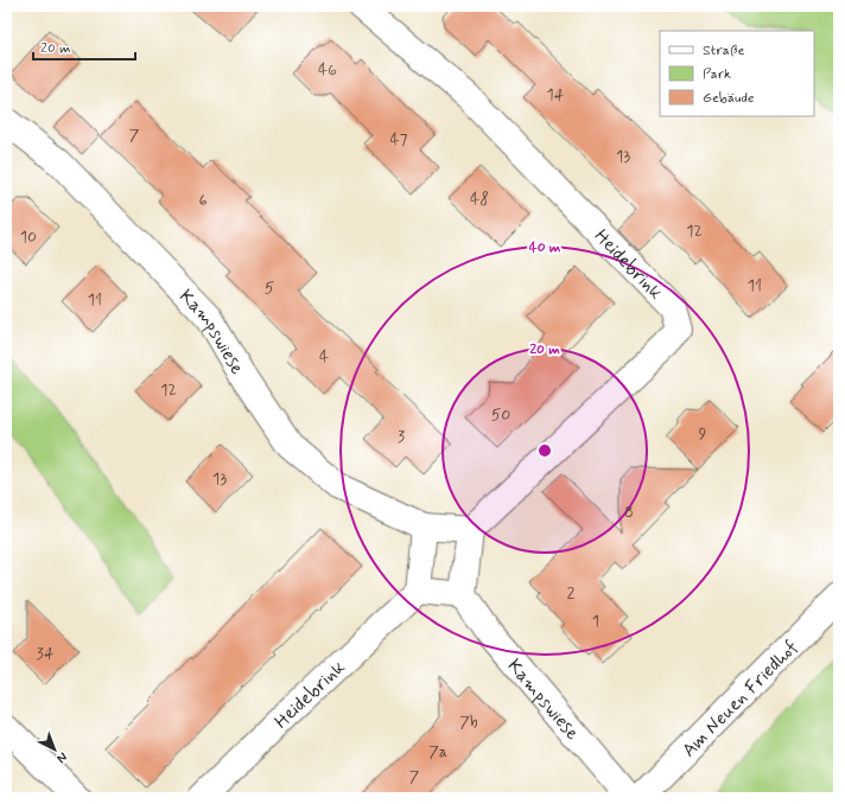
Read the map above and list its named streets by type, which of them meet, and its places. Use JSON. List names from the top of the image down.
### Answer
{
  "streets": {
    "street": ["Heidebrink", "Kampswiese", "Am Neuen Friedhof"]
  },
  "house_numbers": [
    "46",
    "14",
    "7",
    "47",
    "13",
    "48",
    "6",
    "12",
    "10",
    "11",
    "5",
    "11",
    "4",
    "12",
    "50",
    "9",
    "3",
    "13",
    "8",
    "2",
    "1",
    "34",
    "7b",
    "7a",
    "7"
  ],
  "legend": ["Straße", "Park", "Gebäude"],
  "scale_bar": "20 m",
  "north": "bottom right",
  "rings": ["40 m", "20 m"]
}
